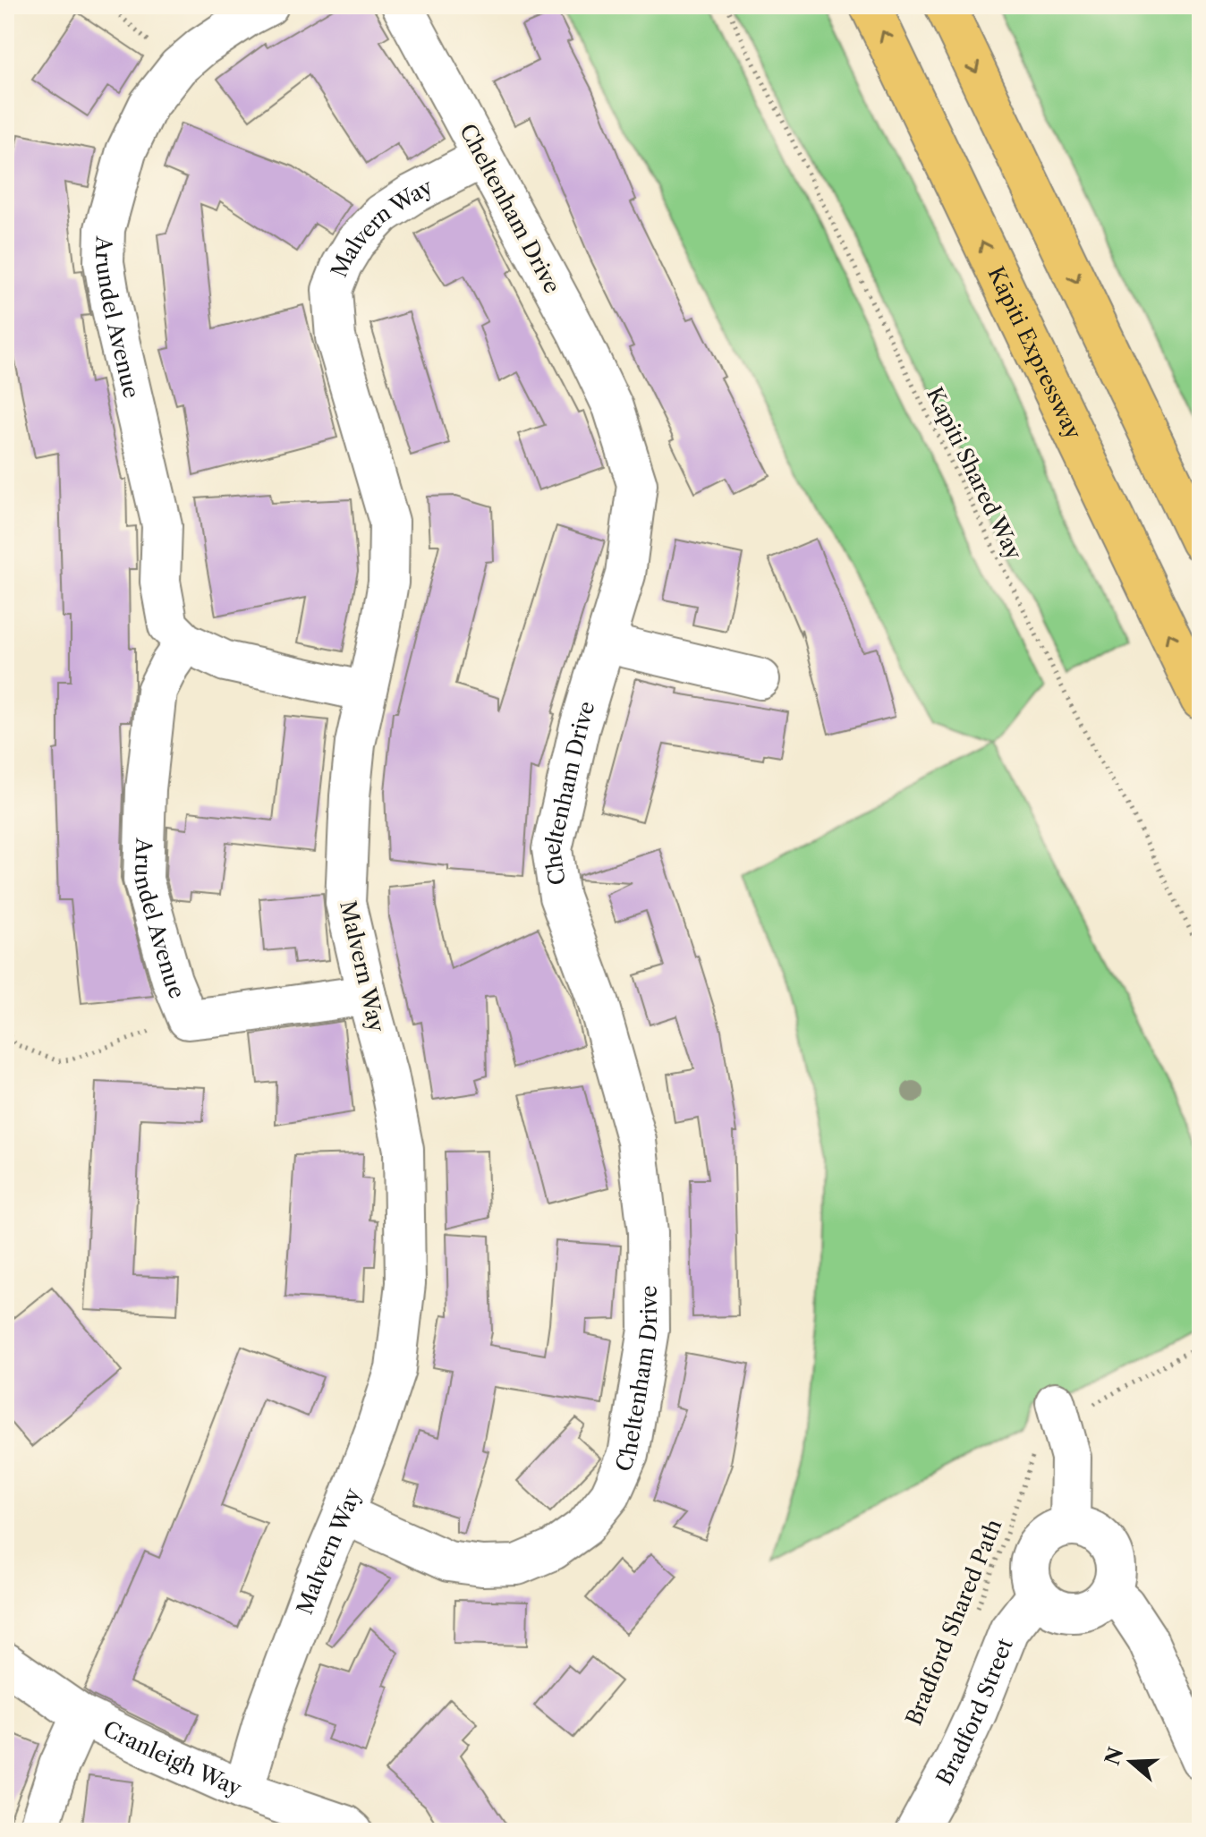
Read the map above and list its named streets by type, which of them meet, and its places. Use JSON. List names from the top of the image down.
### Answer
{
  "streets": {
    "highway": ["Kāpiti Expressway"],
    "street": [
      "Cheltenham Drive",
      "Malvern Way",
      "Arundel Avenue",
      "Bradford Street",
      "Cranleigh Way"
    ],
    "path": ["Kapiti Shared Way", "Bradford Shared Path"]
  },
  "crossings": [
    ["Cheltenham Drive", "Malvern Way"],
    ["Malvern Way", "Arundel Avenue"],
    ["Malvern Way", "Cranleigh Way"]
  ],
  "north": "left"
}
